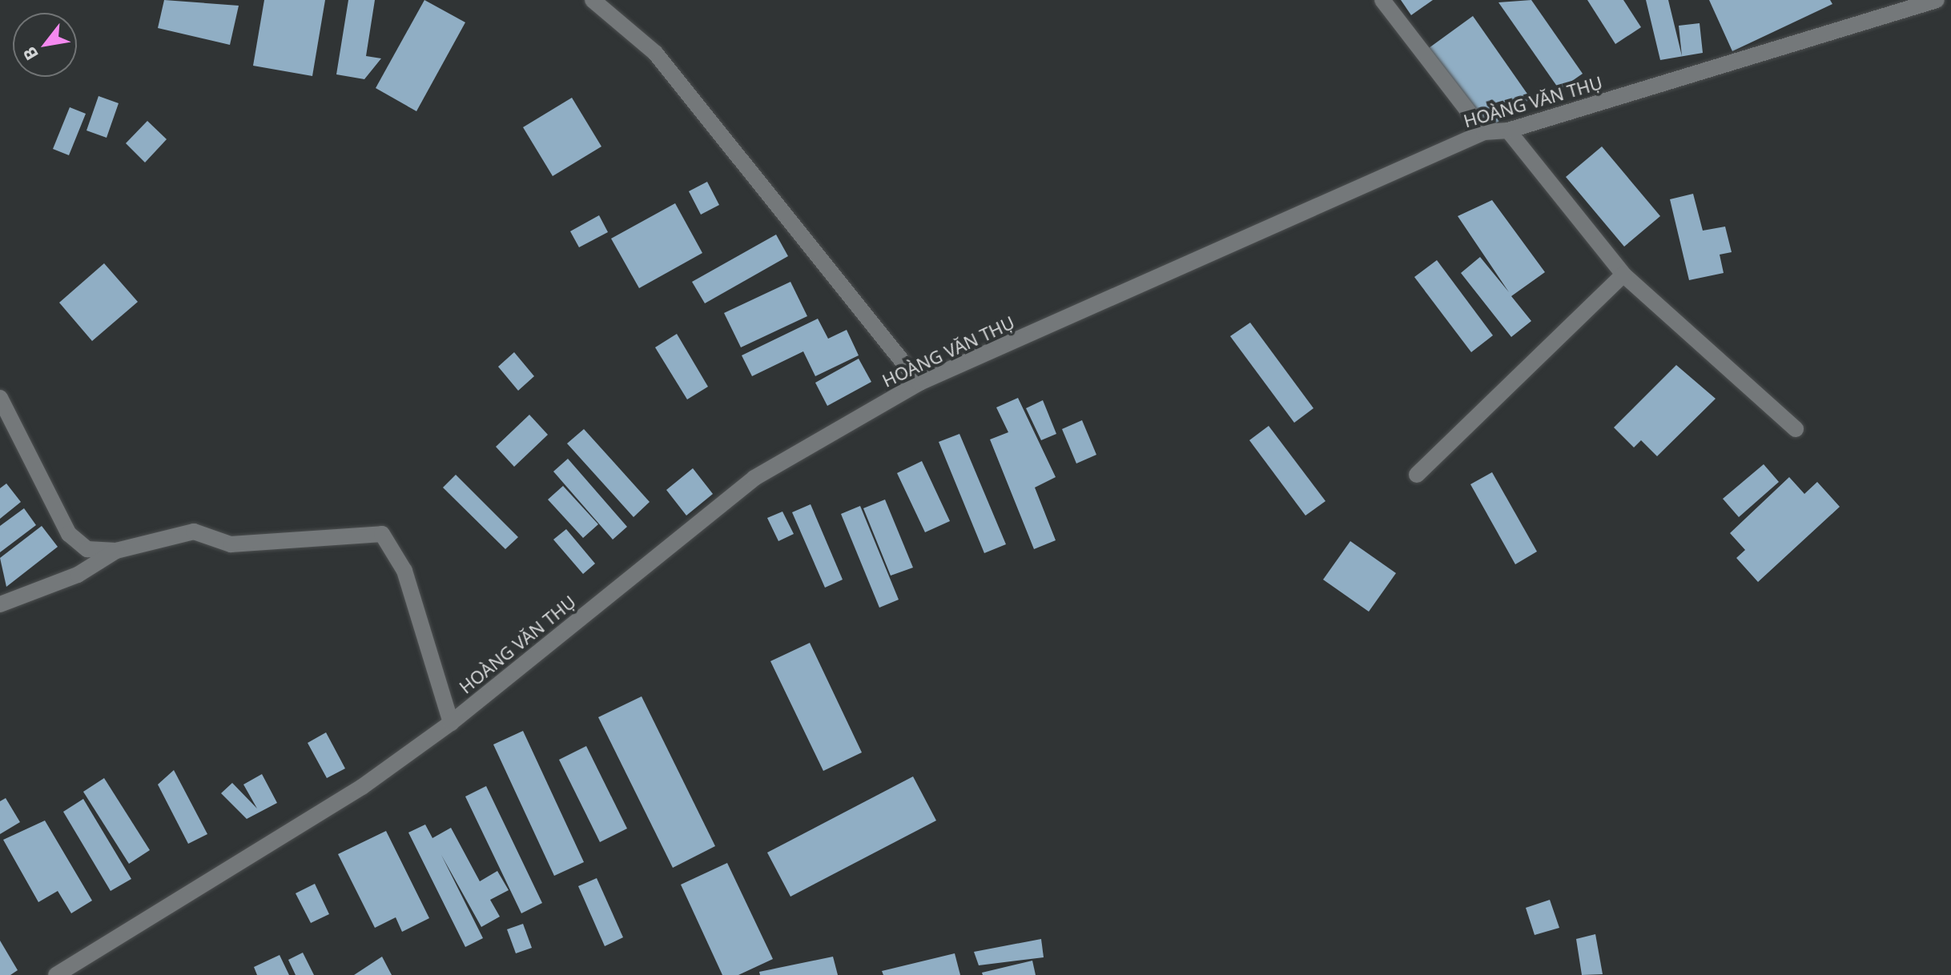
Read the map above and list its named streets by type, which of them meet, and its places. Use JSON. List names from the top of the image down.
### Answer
{
  "streets": {
    "street": ["HOÀNG VĂN THỤ"]
  },
  "north": "bottom left"
}
